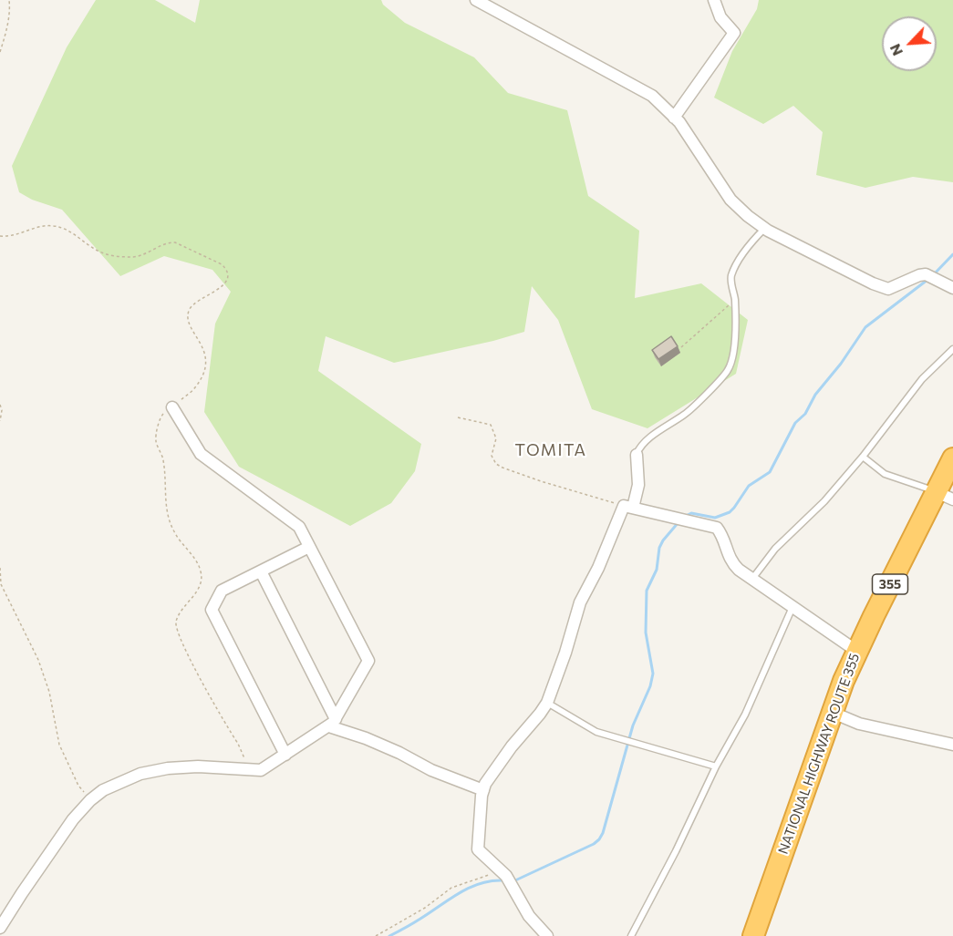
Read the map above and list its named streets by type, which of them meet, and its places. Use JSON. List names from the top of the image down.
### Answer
{
  "streets": {
    "highway": ["355", "NATIONAL HIGHWAY ROUTE 355"]
  },
  "districts": ["TOMITA"],
  "north": "bottom left"
}
